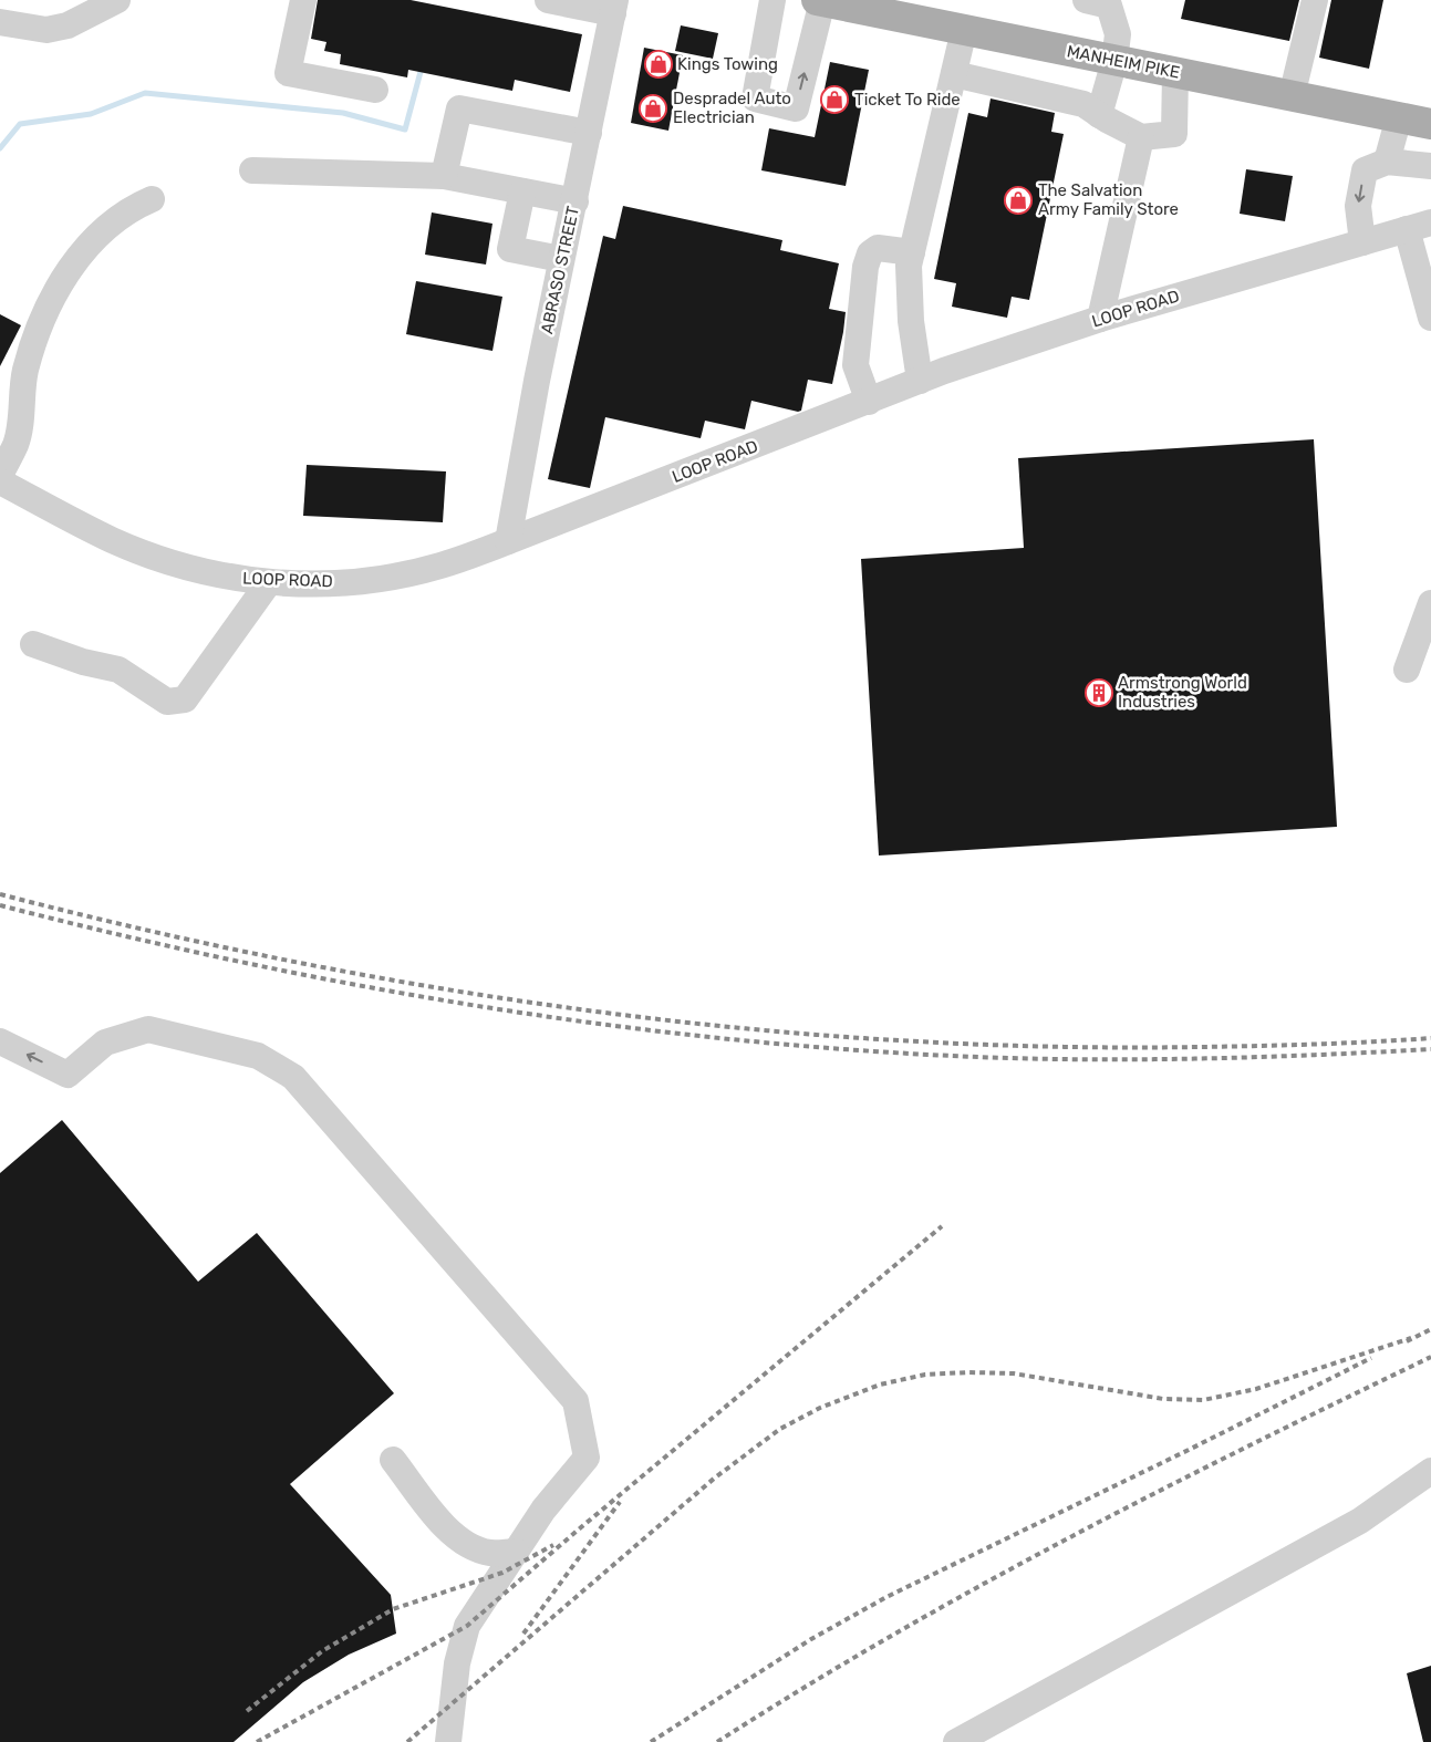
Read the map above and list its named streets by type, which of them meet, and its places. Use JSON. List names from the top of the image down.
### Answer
{
  "streets": {
    "main road": ["MANHEIM PIKE"],
    "street": ["ABRASO STREET", "LOOP ROAD"]
  },
  "crossings": [
    ["ABRASO STREET", "LOOP ROAD"]
  ],
  "places": {
    "shop": [
      "Kings Towing",
      "Ticket To Ride",
      "Despradel Auto Electrician",
      "The Salvation Army Family Store"
    ],
    "building": ["Armstrong World Industries"]
  }
}
